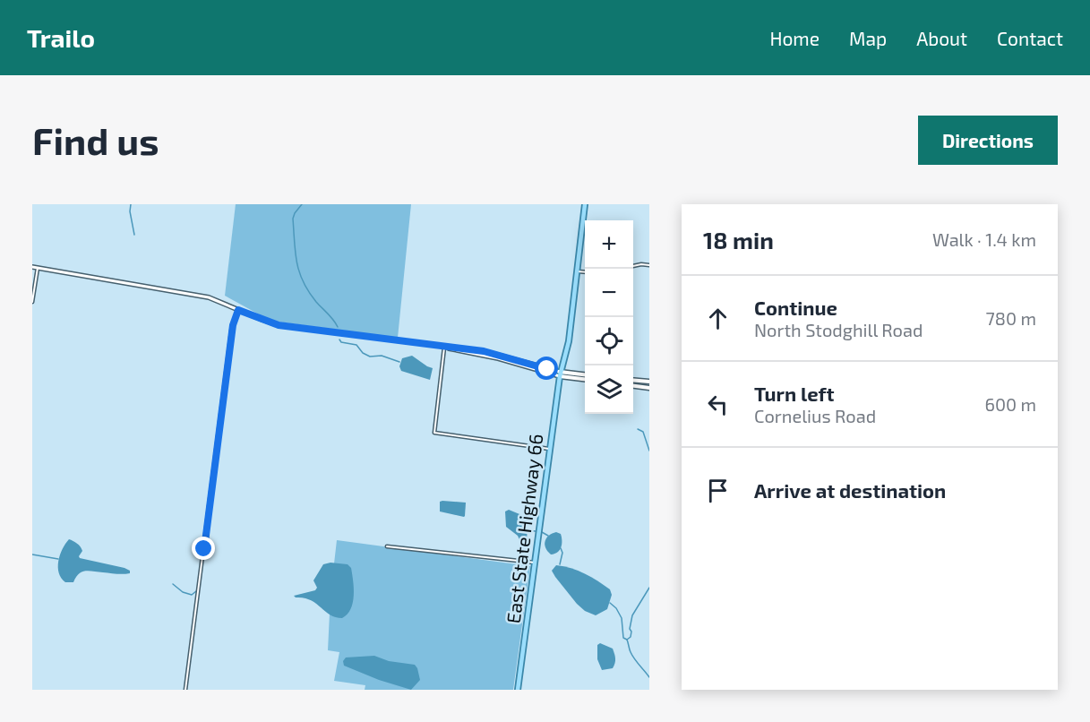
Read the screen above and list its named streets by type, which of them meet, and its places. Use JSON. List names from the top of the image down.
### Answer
{
  "streets": {
    "main road": ["East State Highway 66"]
  },
  "page": {
    "header": "Trailo",
    "nav": [
      "Home",
      "Map",
      "About",
      "Contact"
    ],
    "buttons": "Directions",
    "title": "Find us",
    "heading": ["18 min", "Walk · 1.4 km"],
    "map_buttons": ["+", "−"],
    "list": [
      ["Continue", "North Stodghill Road", "780 m"],
      ["Turn left", "Cornelius Road", "600 m"],
      "Arrive at destination"
    ]
  }
}
